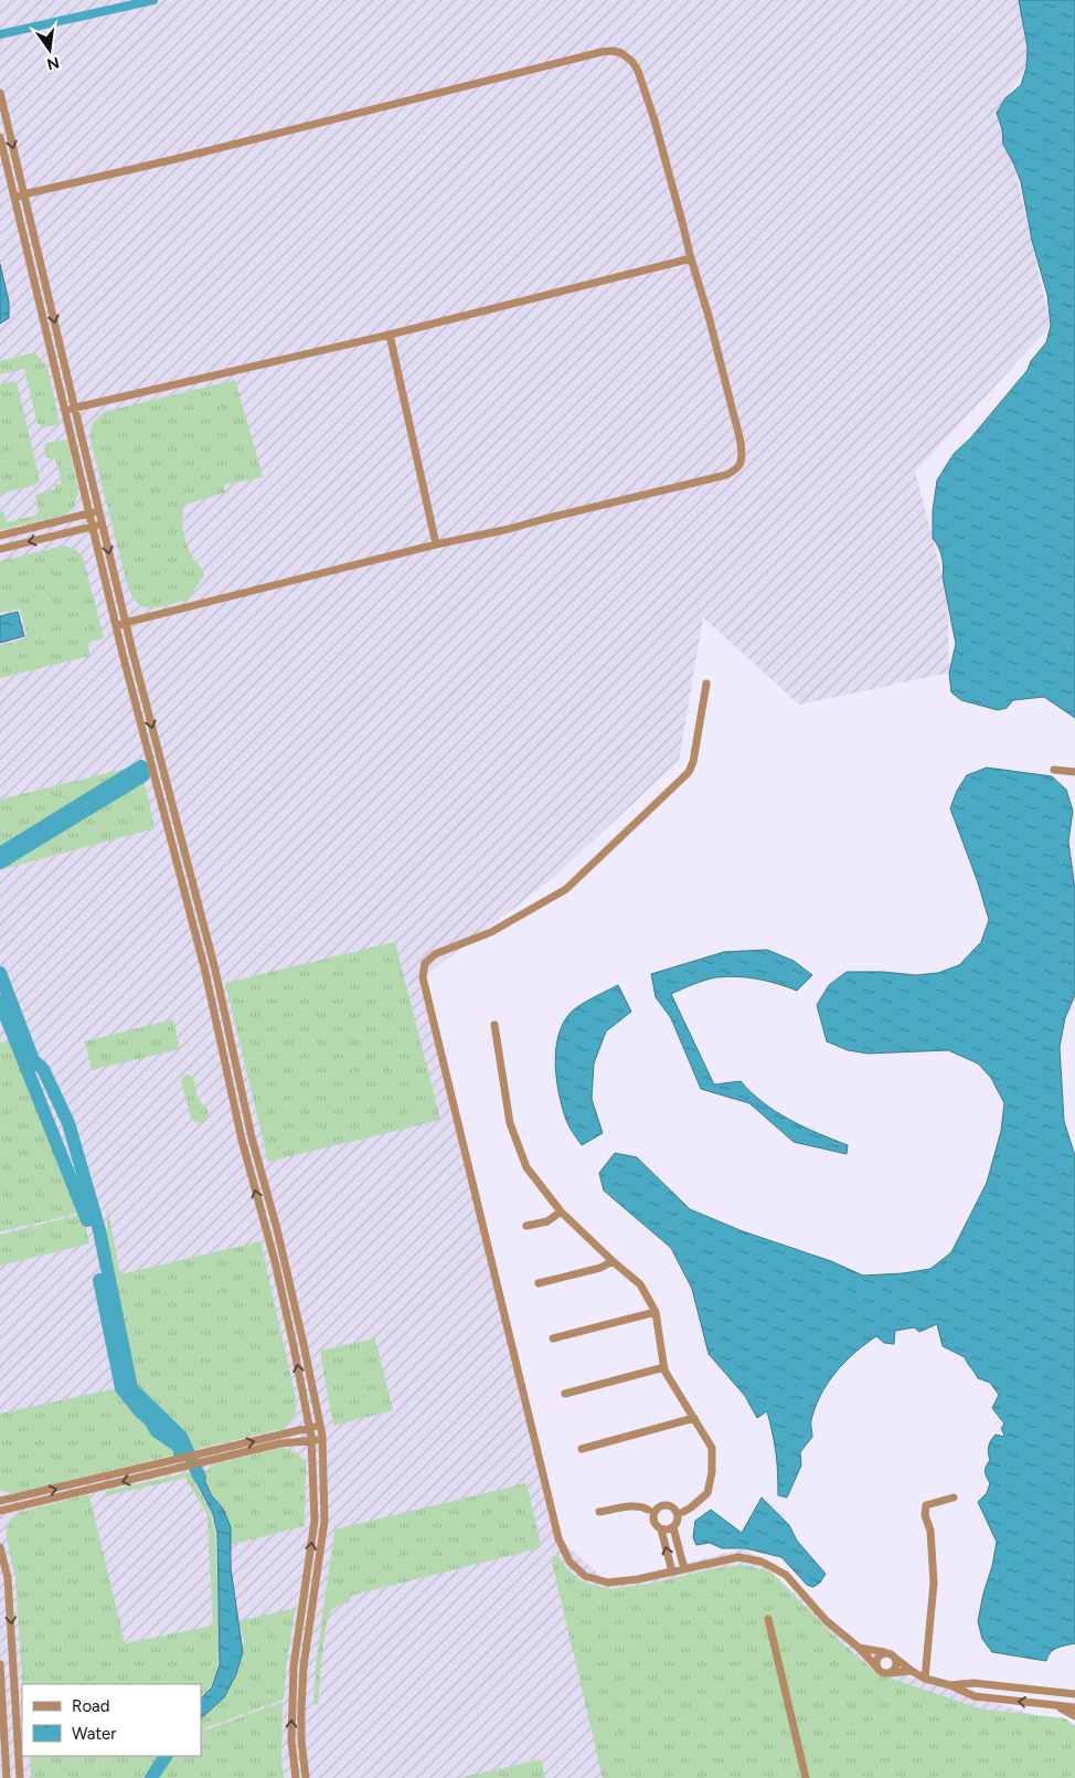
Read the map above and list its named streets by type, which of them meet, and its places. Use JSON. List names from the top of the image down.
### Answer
{
  "legend": ["Road", "Water"],
  "north": "bottom"
}
